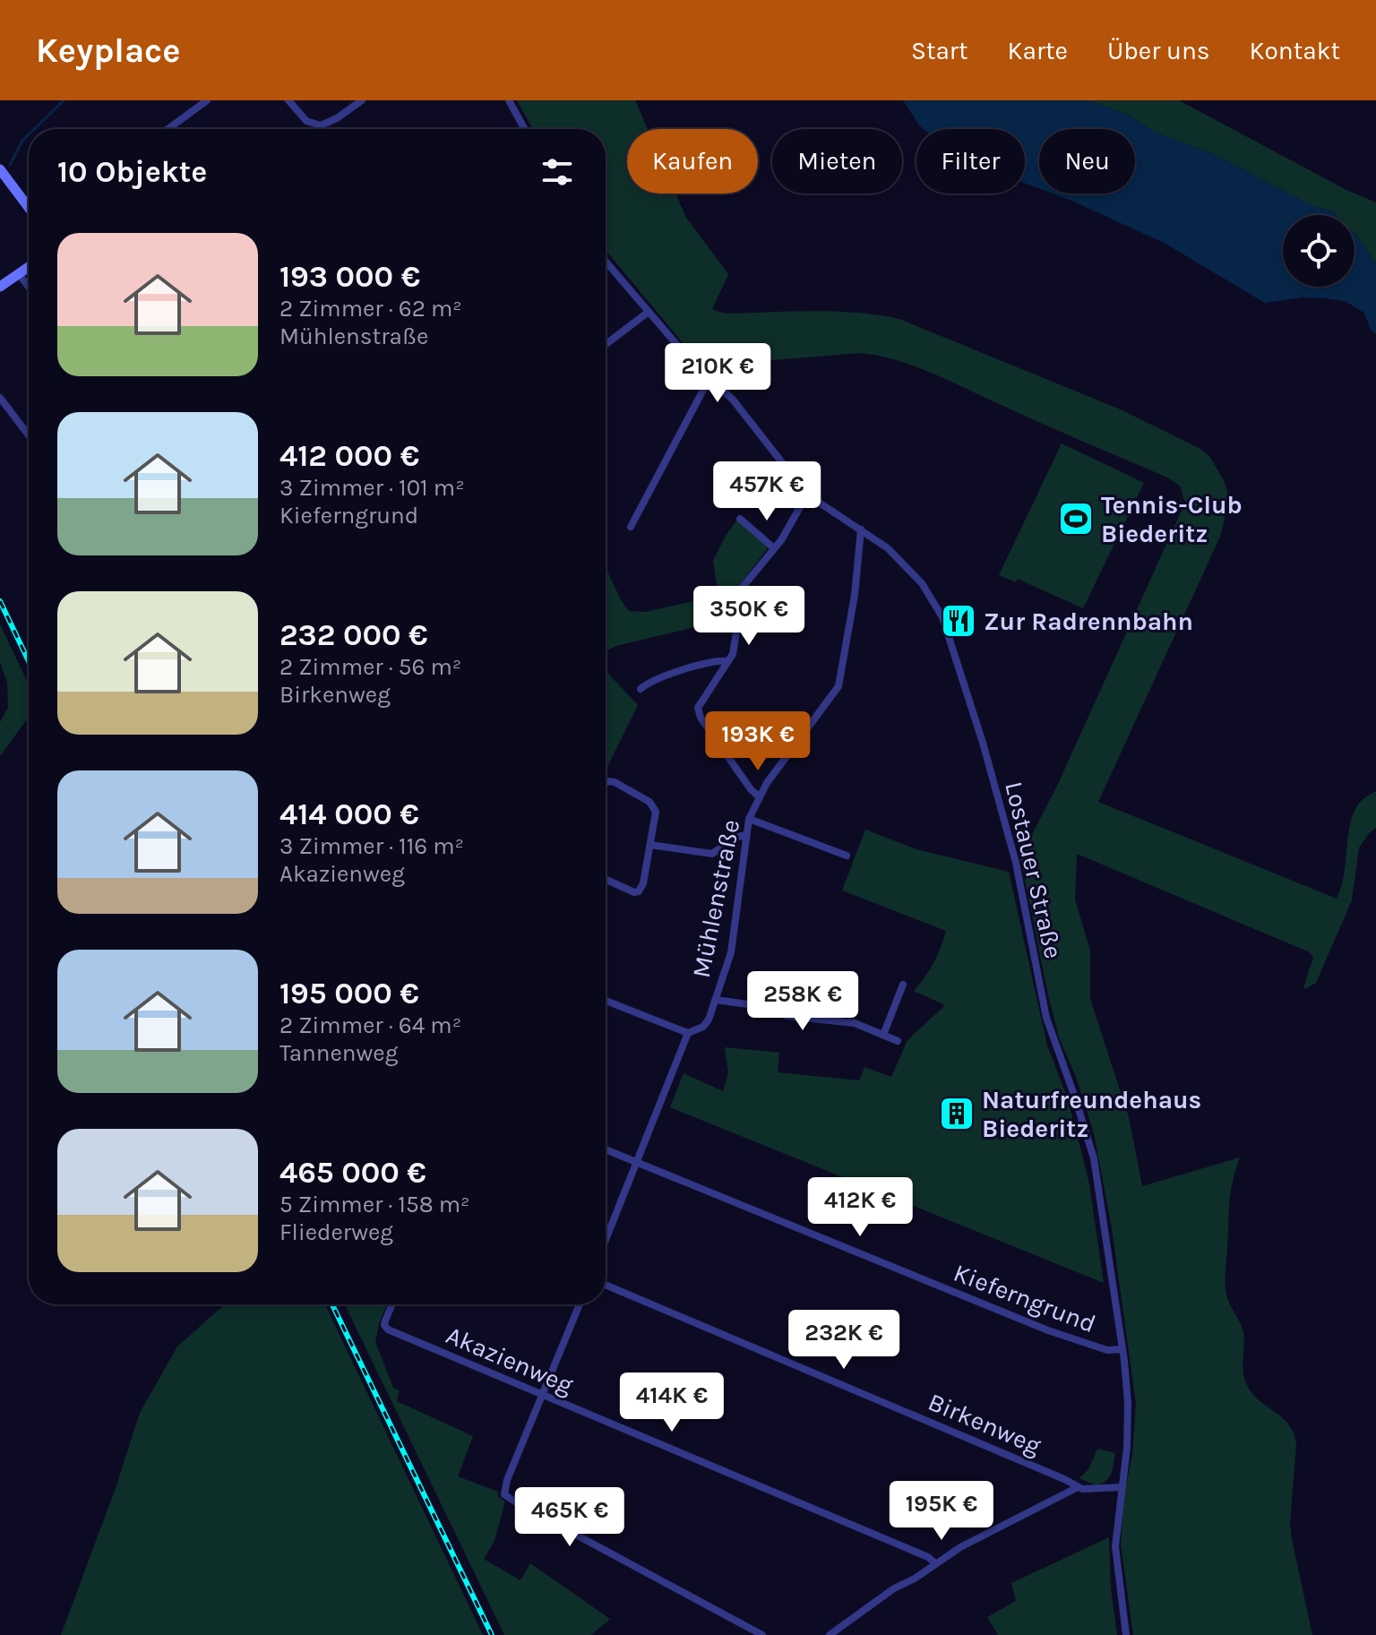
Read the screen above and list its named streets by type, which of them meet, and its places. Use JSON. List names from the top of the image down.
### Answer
{
  "streets": {
    "street": [
      "Lostauer Straße",
      "Mühlenstraße",
      "Kieferngrund",
      "Akazienweg",
      "Birkenweg"
    ]
  },
  "crossings": [
    ["Lostauer Straße", "Mühlenstraße"],
    ["Lostauer Straße", "Kieferngrund"],
    ["Lostauer Straße", "Birkenweg"]
  ],
  "places": {
    "sports": ["Tennis-Club Biederitz"],
    "restaurant": ["Zur Radrennbahn"],
    "building": ["Naturfreundehaus Biederitz"]
  },
  "page": {
    "header": "Keyplace",
    "nav": [
      "Start",
      "Karte",
      "Über uns",
      "Kontakt"
    ],
    "chip": [
      "Kaufen",
      "Mieten",
      "Filter",
      "Neu"
    ],
    "heading": "10 Objekte",
    "list": [
      {
        "name": "193 000 €",
        "note": "2 Zimmer · 62 m² · Mühlenstraße"
      },
      {
        "name": "412 000 €",
        "note": "3 Zimmer · 101 m² · Kieferngrund"
      },
      {
        "name": "232 000 €",
        "note": "2 Zimmer · 56 m² · Birkenweg"
      },
      {
        "name": "414 000 €",
        "note": "3 Zimmer · 116 m² · Akazienweg"
      },
      {
        "name": "195 000 €",
        "note": "2 Zimmer · 64 m² · Tannenweg"
      },
      {
        "name": "465 000 €",
        "note": "5 Zimmer · 158 m² · Fliederweg"
      }
    ],
    "price": [
      "210K €",
      "457K €",
      "350K €",
      "193K €",
      "258K €",
      "412K €",
      "232K €",
      "414K €",
      "195K €",
      "465K €"
    ]
  }
}
